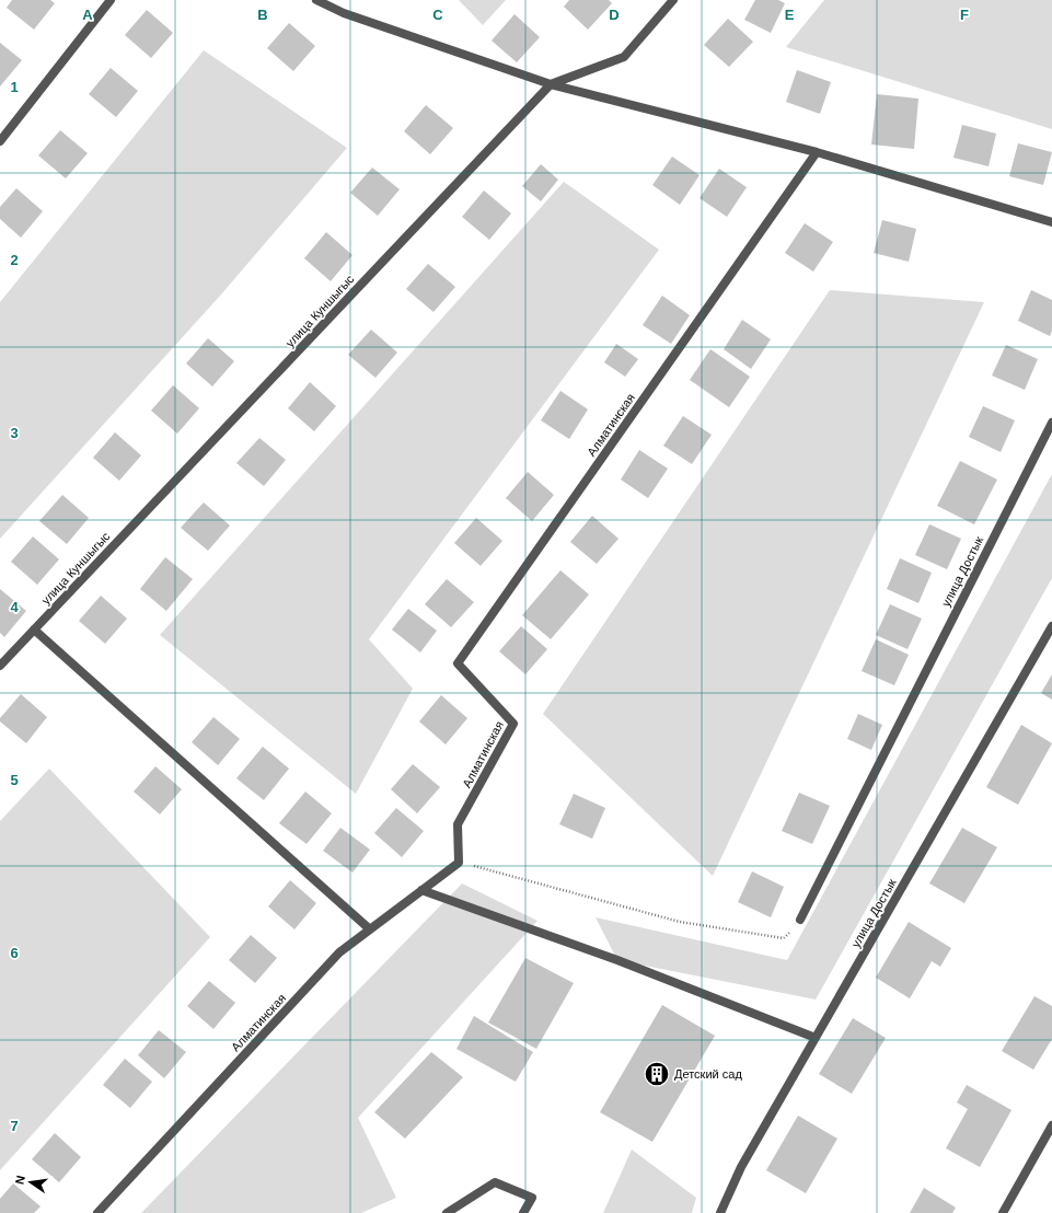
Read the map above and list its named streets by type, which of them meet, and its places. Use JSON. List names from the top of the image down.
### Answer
{
  "streets": {
    "street": ["улица Куншыгыс", "Алматинская", "улица Достык"]
  },
  "places": {
    "building": ["Детский сад"]
  },
  "north": "left",
  "grid": {
    "columns": [
      "A",
      "B",
      "C",
      "D",
      "E",
      "F"
    ],
    "rows": [
      "1",
      "2",
      "3",
      "4",
      "5",
      "6",
      "7"
    ]
  }
}
